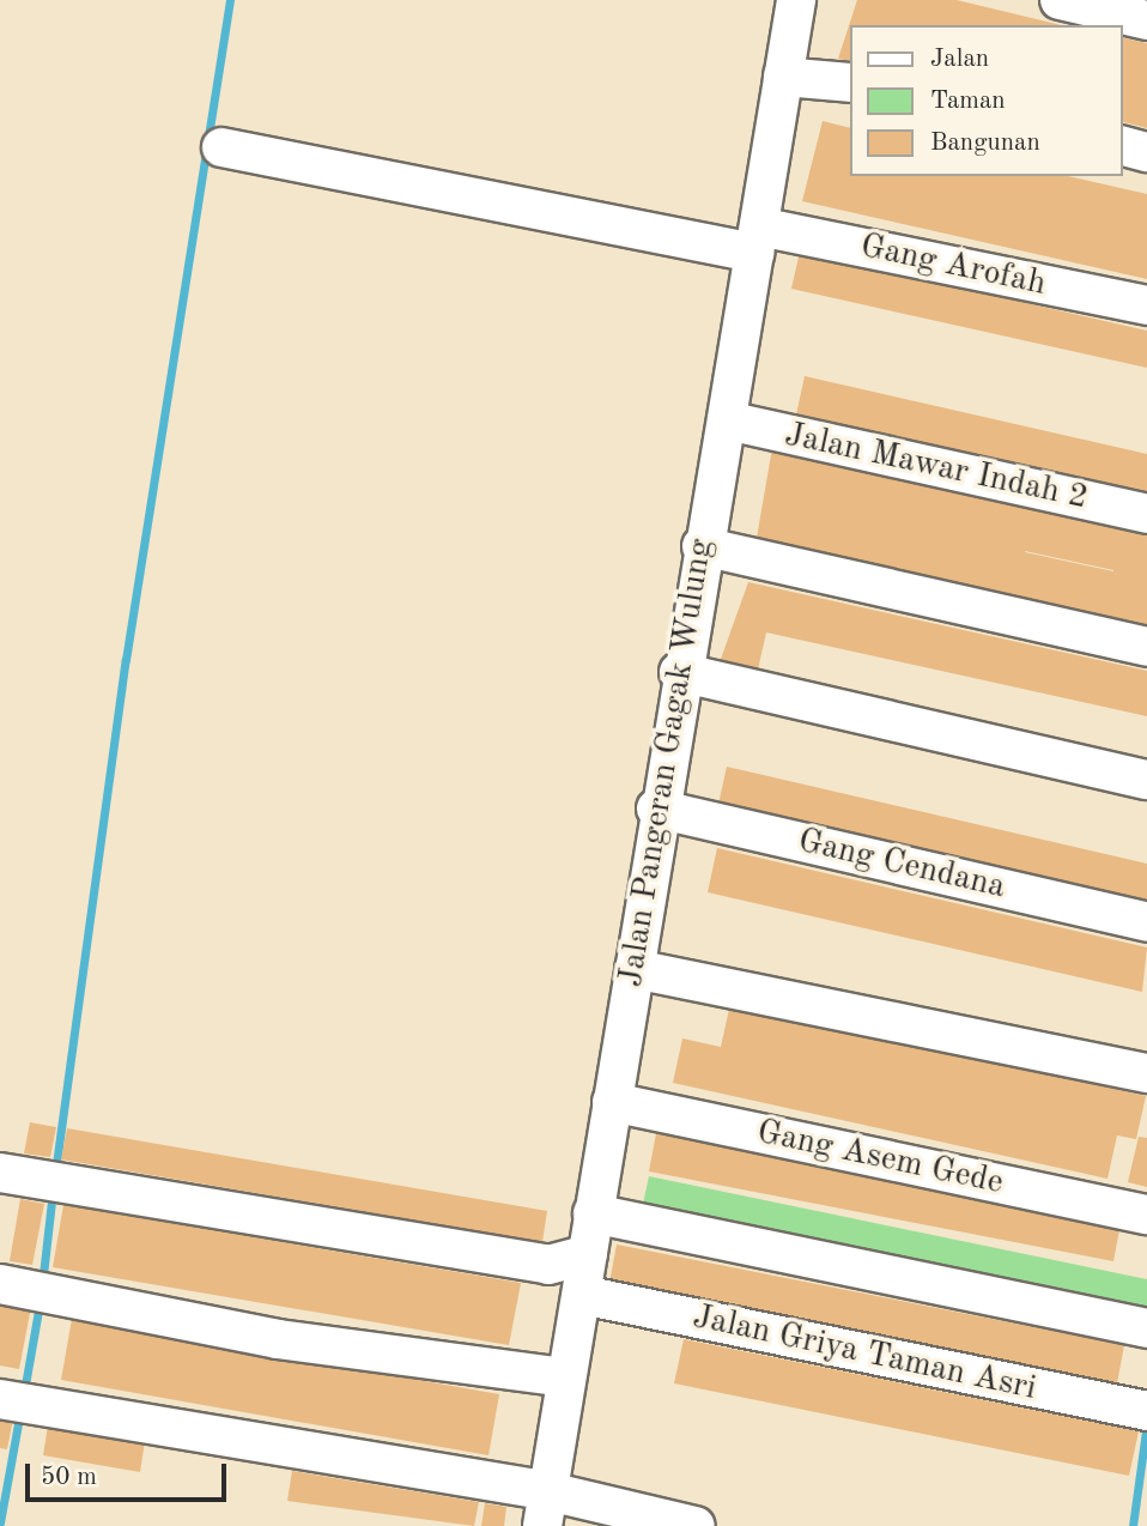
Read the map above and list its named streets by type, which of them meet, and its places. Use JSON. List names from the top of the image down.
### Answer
{
  "streets": {
    "street": [
      "Gang Arofah",
      "Jalan Mawar Indah 2",
      "Jalan Pangeran Gagak Wulung",
      "Gang Cendana",
      "Gang Asem Gede",
      "Jalan Griya Taman Asri"
    ]
  },
  "crossings": [
    ["Gang Arofah", "Jalan Pangeran Gagak Wulung"],
    ["Jalan Mawar Indah 2", "Jalan Pangeran Gagak Wulung"],
    ["Jalan Pangeran Gagak Wulung", "Gang Cendana"],
    ["Jalan Pangeran Gagak Wulung", "Gang Asem Gede"],
    ["Jalan Pangeran Gagak Wulung", "Jalan Griya Taman Asri"]
  ],
  "legend": ["Jalan", "Taman", "Bangunan"],
  "scale_bar": "50 m"
}
